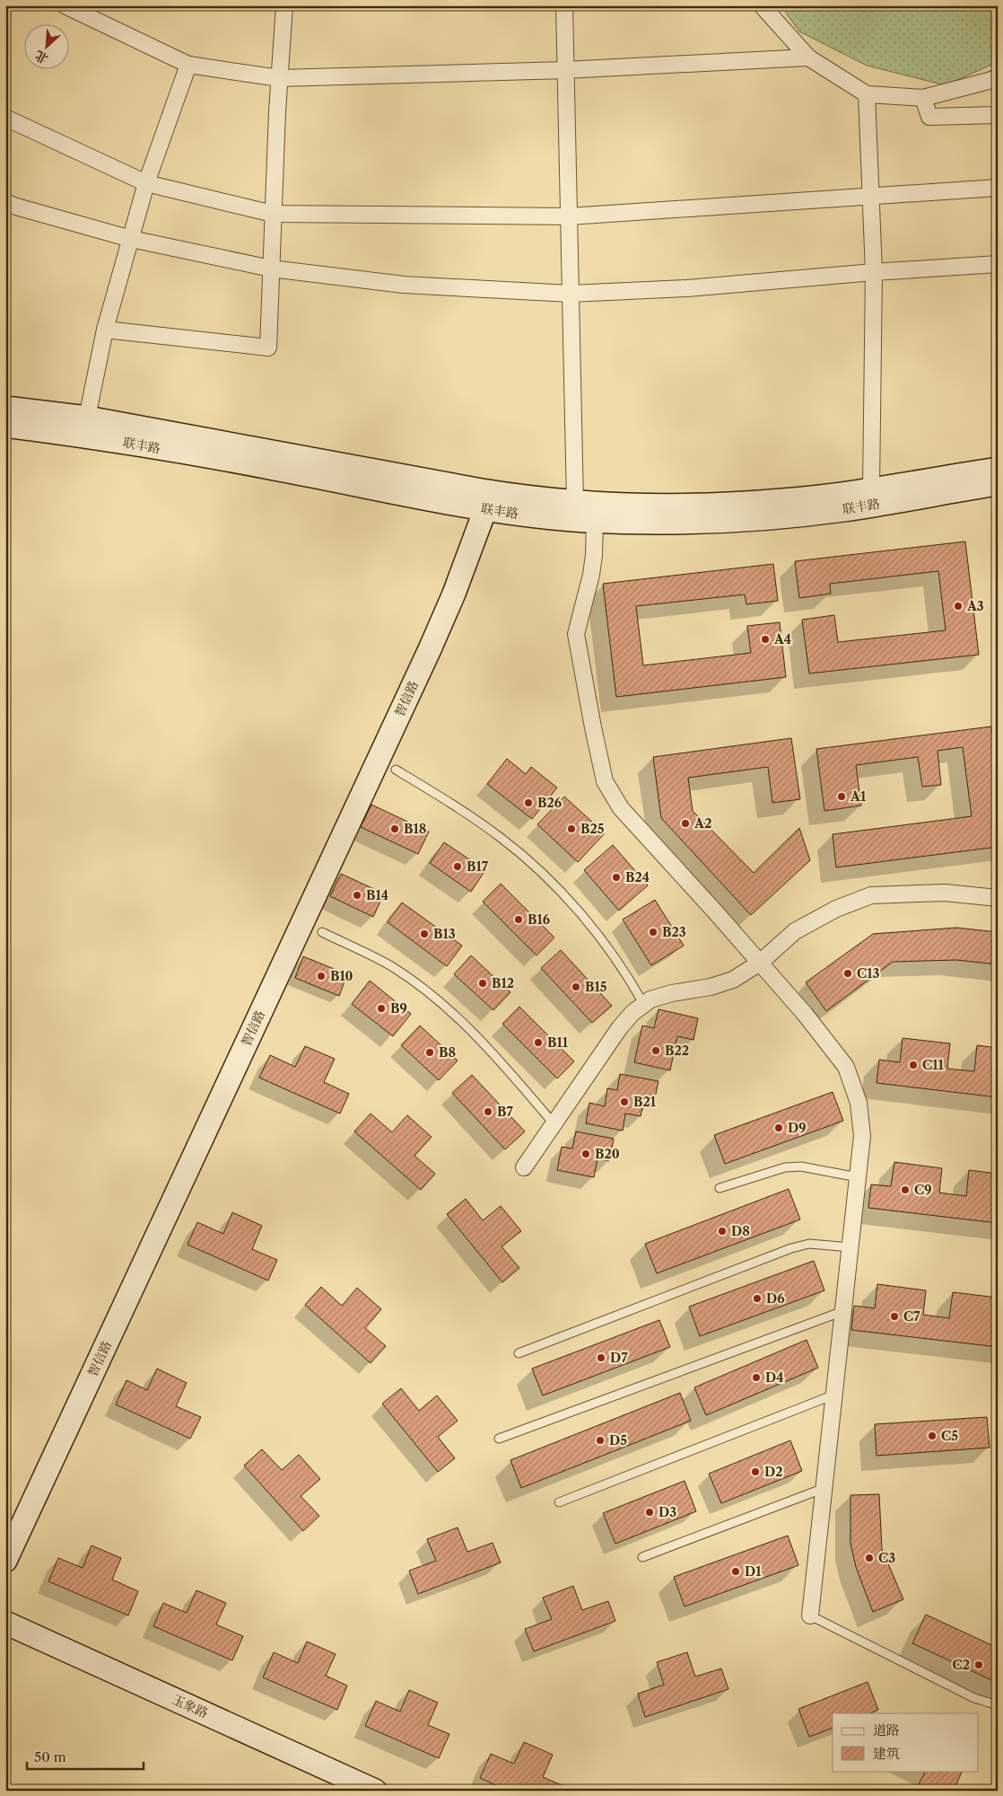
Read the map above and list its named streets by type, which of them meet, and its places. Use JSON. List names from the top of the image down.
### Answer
{
  "streets": {
    "street": ["联丰路", "智信路", "玉象路"]
  },
  "crossings": [
    ["联丰路", "智信路"]
  ],
  "places": [
    "A3",
    "A4",
    "A1",
    "B26",
    "A2",
    "B18",
    "B25",
    "B17",
    "B24",
    "B14",
    "B16",
    "B23",
    "B13",
    "C13",
    "B10",
    "B12",
    "B15",
    "B9",
    "B11",
    "B22",
    "B8",
    "C11",
    "B21",
    "B7",
    "D9",
    "B20",
    "C9",
    "D8",
    "D6",
    "C7",
    "D7",
    "D4",
    "C5",
    "D5",
    "D2",
    "D3",
    "C3",
    "D1",
    "C2"
  ],
  "legend": ["道路", "建筑"],
  "scale_bar": "50 m",
  "north": "bottom left"
}
